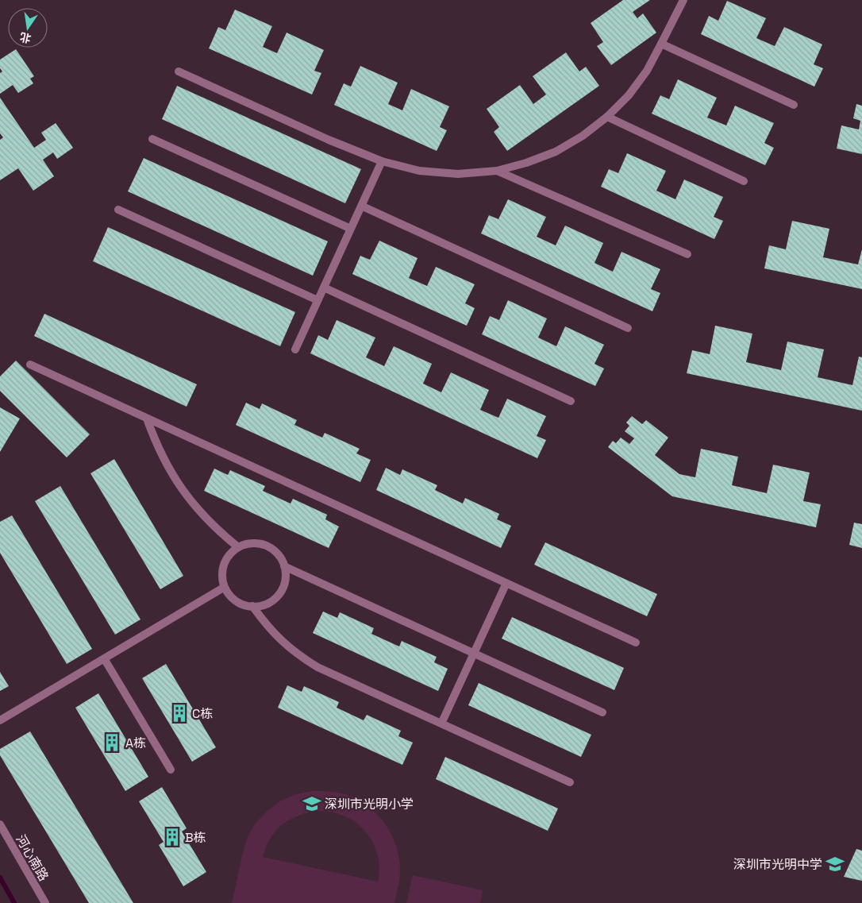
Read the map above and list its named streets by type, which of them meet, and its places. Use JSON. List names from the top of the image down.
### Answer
{
  "streets": {
    "street": ["河心南路"]
  },
  "places": {
    "building": ["C栋", "A栋", "B栋"],
    "school or university": ["深圳市光明小学", "深圳市光明中学"]
  },
  "north": "bottom"
}
